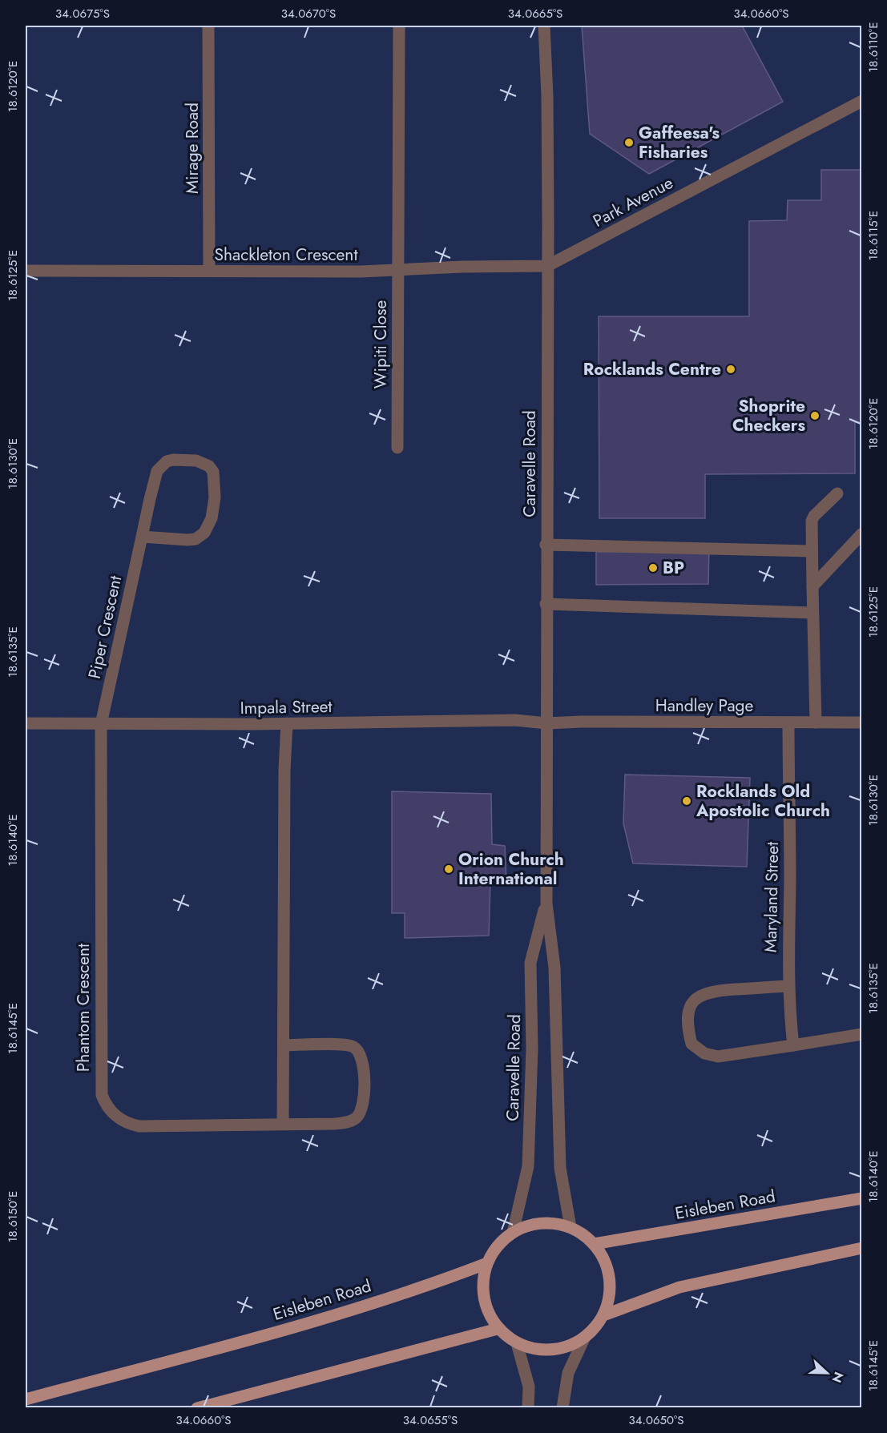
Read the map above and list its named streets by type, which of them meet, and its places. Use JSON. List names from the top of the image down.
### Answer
{
  "streets": {
    "main road": ["Eisleben Road"],
    "street": [
      "Mirage Road",
      "Park Avenue",
      "Shackleton Crescent",
      "Wipiti Close",
      "Caravelle Road",
      "Piper Crescent",
      "Handley Page",
      "Impala Street",
      "Maryland Street",
      "Phantom Crescent"
    ]
  },
  "crossings": [
    ["Mirage Road", "Shackleton Crescent"],
    ["Park Avenue", "Shackleton Crescent"],
    ["Park Avenue", "Caravelle Road"],
    ["Shackleton Crescent", "Wipiti Close"],
    ["Shackleton Crescent", "Caravelle Road"],
    ["Caravelle Road", "Handley Page"],
    ["Caravelle Road", "Impala Street"],
    ["Caravelle Road", "Eisleben Road"],
    ["Piper Crescent", "Impala Street"],
    ["Piper Crescent", "Phantom Crescent"],
    ["Handley Page", "Impala Street"],
    ["Handley Page", "Maryland Street"],
    ["Impala Street", "Phantom Crescent"]
  ],
  "places": [
    "Gaffeesa's Fisharies",
    "Rocklands Centre",
    "Shoprite Checkers",
    "BP",
    "Rocklands Old Apostolic Church",
    "Orion Church International"
  ],
  "north": "right",
  "coordinates": [
    "34.0675°S",
    "34.0670°S",
    "34.0665°S",
    "34.0660°S",
    "18.6110°E",
    "18.6120°E",
    "18.6115°E",
    "18.6125°E",
    "18.6130°E",
    "18.6135°E",
    "18.6140°E",
    "18.6145°E",
    "18.6150°E",
    "34.0655°S",
    "34.0650°S"
  ]
}
